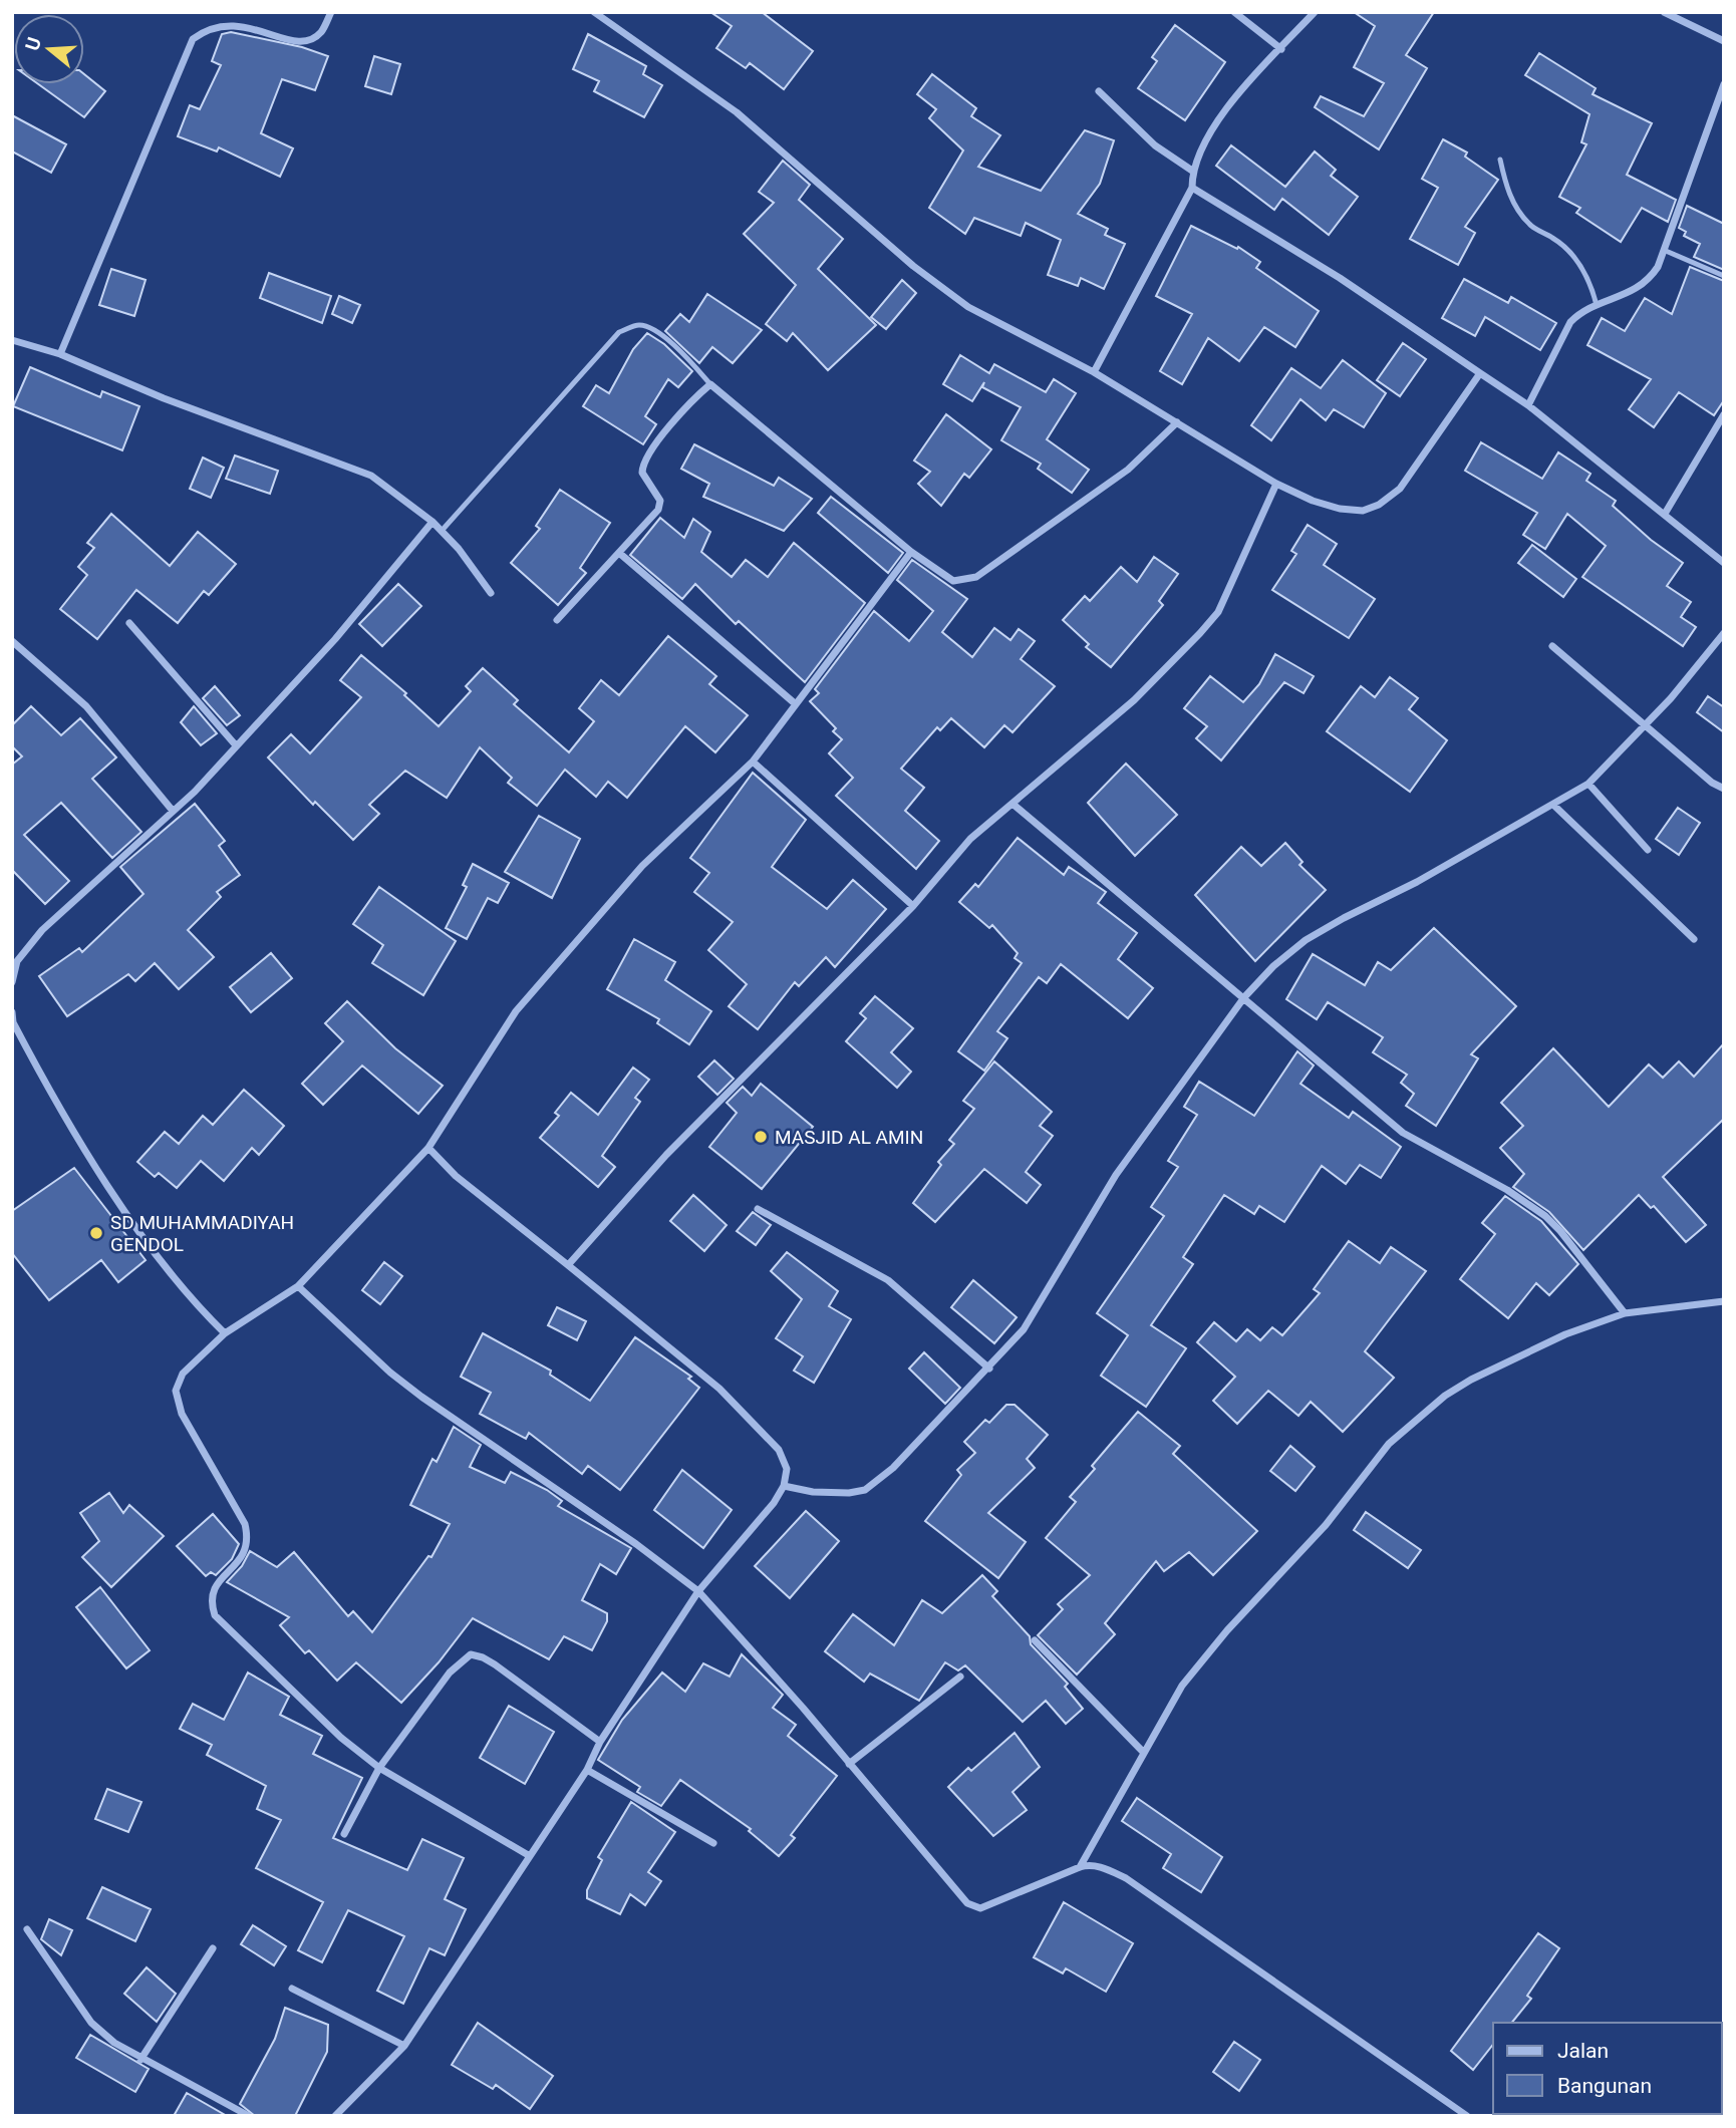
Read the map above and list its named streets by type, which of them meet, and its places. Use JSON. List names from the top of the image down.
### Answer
{
  "places": ["MASJID AL AMIN", "SD MUHAMMADIYAH GENDOL"],
  "legend": ["Jalan", "Bangunan"],
  "north": "left"
}
